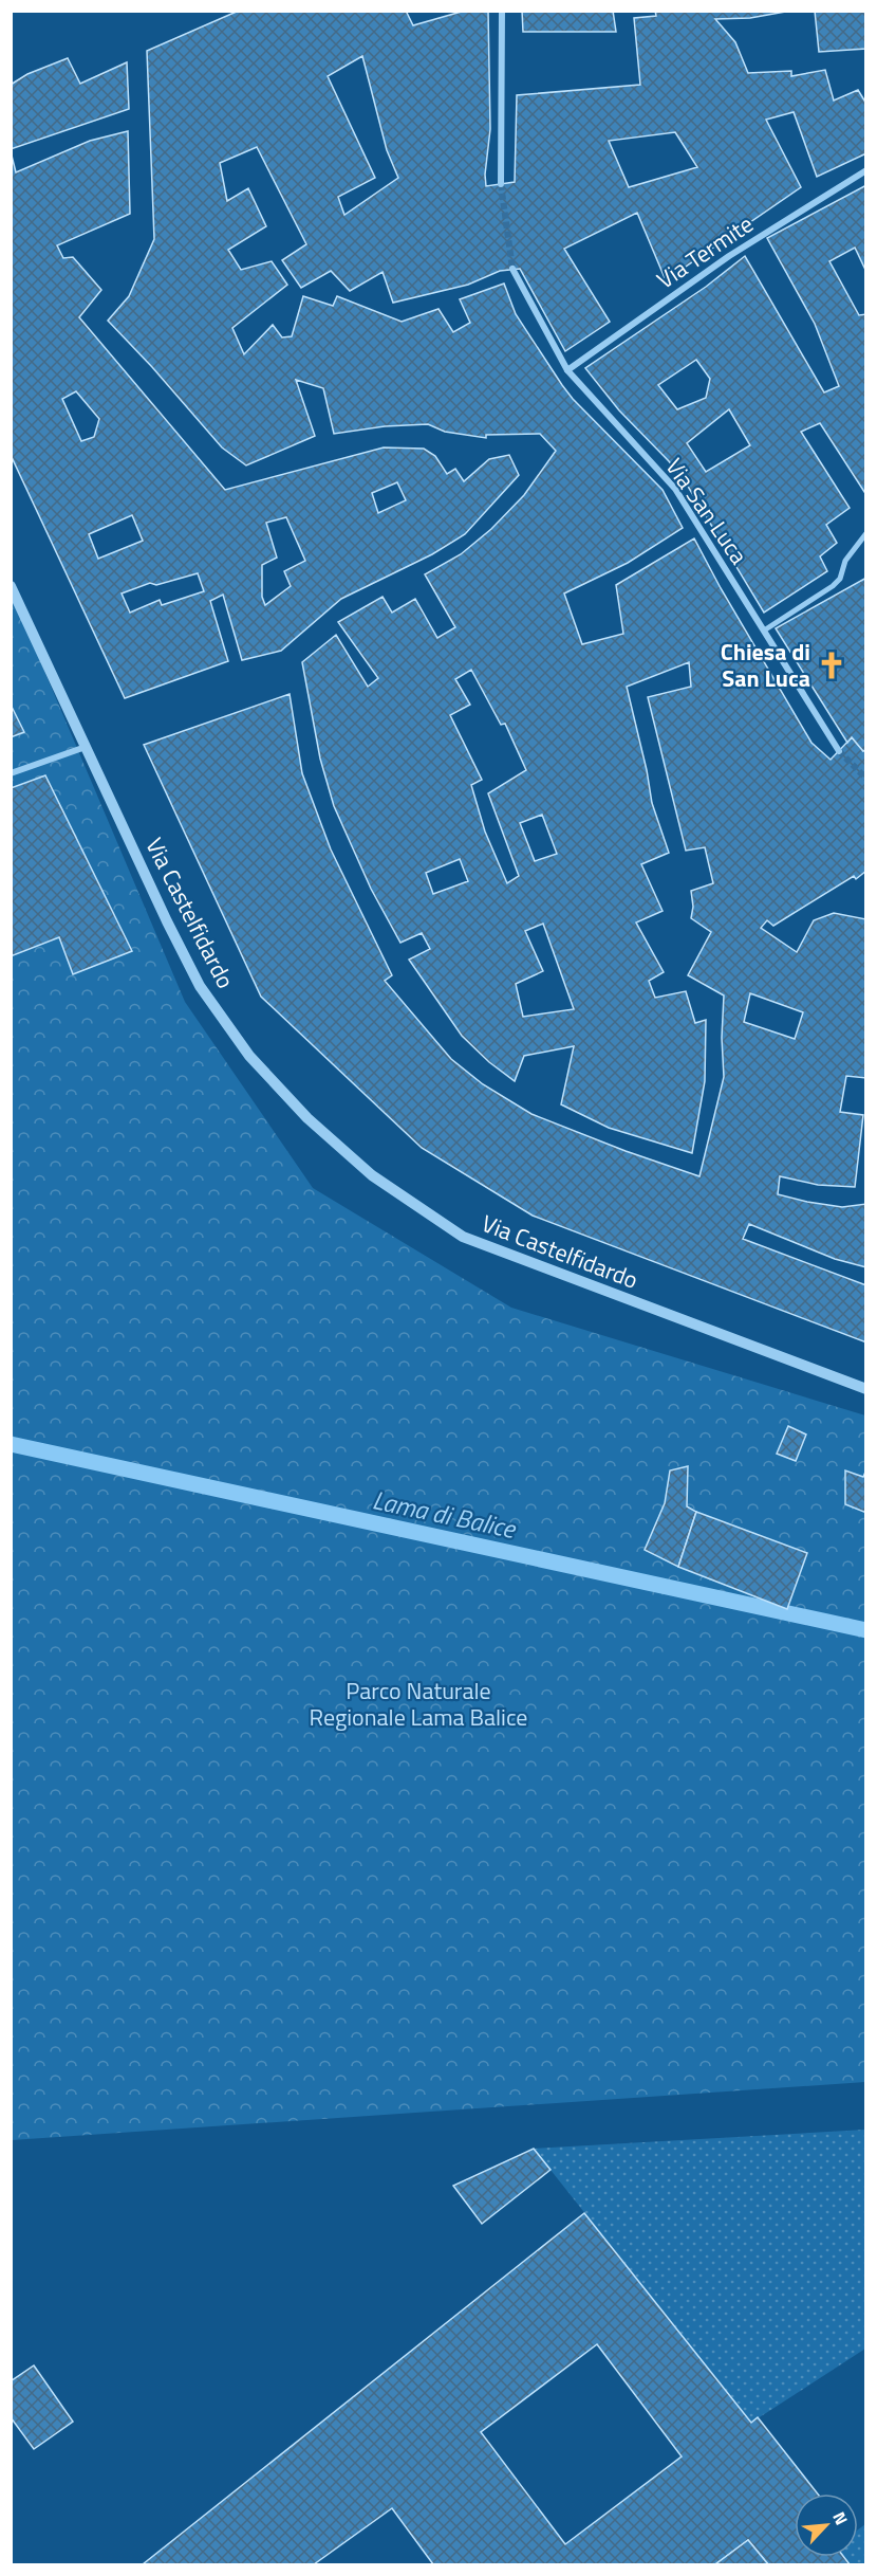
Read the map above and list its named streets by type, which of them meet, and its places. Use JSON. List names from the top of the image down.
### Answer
{
  "streets": {
    "street": ["Via Termite", "Via San Luca", "Via Castelfidardo"]
  },
  "crossings": [
    ["Via Termite", "Via San Luca"]
  ],
  "water": ["Lama di Balice"],
  "parks": ["Parco Naturale Regionale Lama Balice"],
  "places": {
    "church": ["Chiesa di San Luca"]
  },
  "north": "top right"
}
